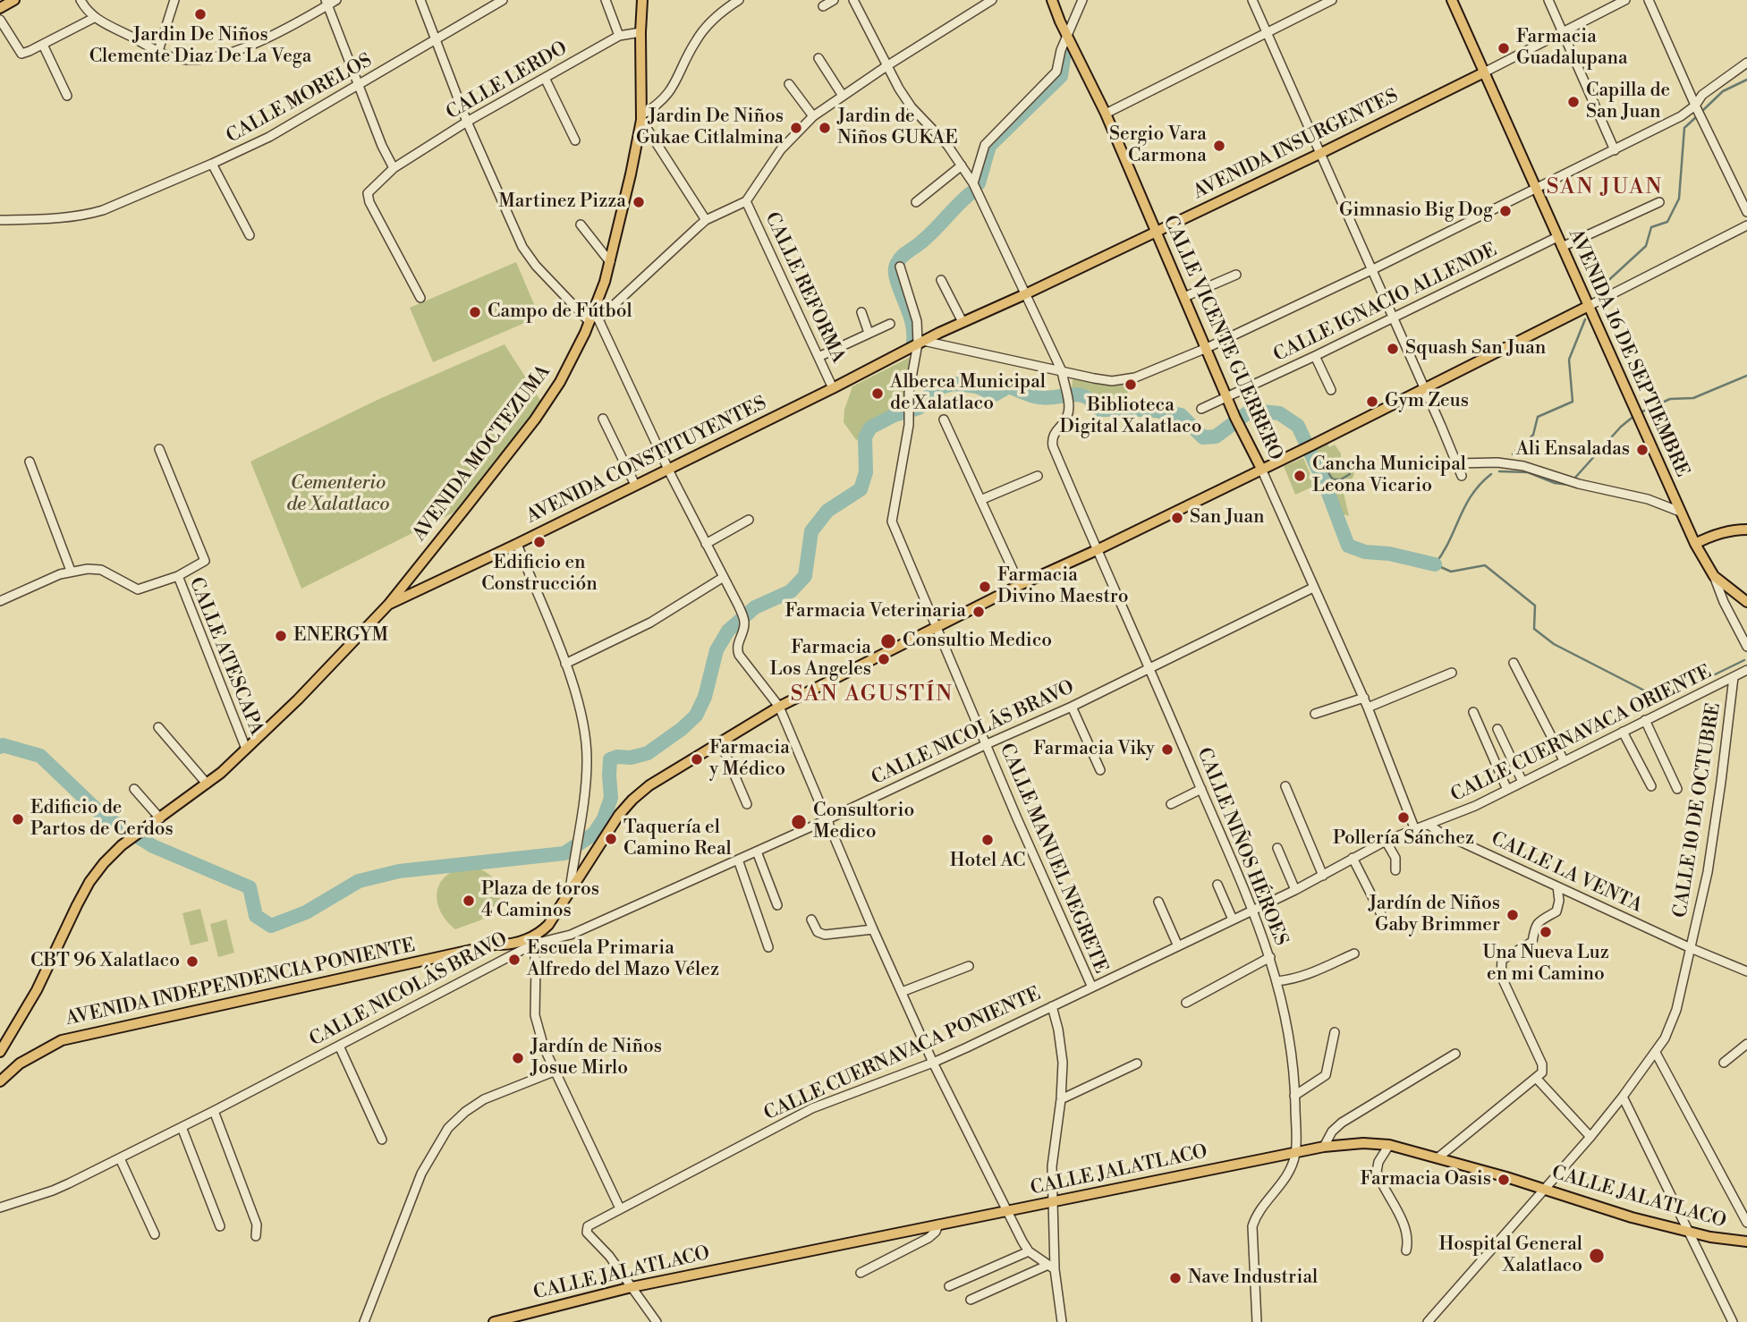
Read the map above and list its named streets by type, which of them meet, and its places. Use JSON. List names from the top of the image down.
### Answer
{
  "streets": {
    "main road": [
      "AVENIDA INSURGENTES",
      "CALLE VICENTE GUERRERO",
      "AVENIDA 16 DE SEPTIEMBRE",
      "AVENIDA MOCTEZUMA",
      "AVENIDA CONSTITUYENTES",
      "AVENIDA INDEPENDENCIA PONIENTE",
      "CALLE JALATLACO"
    ],
    "street": [
      "CALLE LERDO",
      "CALLE MORELOS",
      "CALLE REFORMA",
      "CALLE IGNACIO ALLENDE",
      "CALLE ATESCAPA",
      "CALLE NICOLÁS BRAVO",
      "CALLE CUERNAVACA ORIENTE",
      "CALLE 10 DE OCTUBRE",
      "CALLE NIÑOS HÉROES",
      "CALLE MANUEL NEGRETE",
      "CALLE LA VENTA",
      "CALLE CUERNAVACA PONIENTE"
    ]
  },
  "crossings": [
    ["CALLE LERDO", "AVENIDA MOCTEZUMA"],
    ["AVENIDA INSURGENTES", "CALLE VICENTE GUERRERO"],
    ["AVENIDA INSURGENTES", "AVENIDA 16 DE SEPTIEMBRE"],
    ["AVENIDA INSURGENTES", "AVENIDA CONSTITUYENTES"],
    ["AVENIDA INSURGENTES", "CALLE MANUEL NEGRETE"],
    ["CALLE REFORMA", "AVENIDA CONSTITUYENTES"],
    ["CALLE IGNACIO ALLENDE", "CALLE VICENTE GUERRERO"],
    ["CALLE IGNACIO ALLENDE", "AVENIDA 16 DE SEPTIEMBRE"],
    ["CALLE VICENTE GUERRERO", "CALLE NICOLÁS BRAVO"],
    ["CALLE VICENTE GUERRERO", "AVENIDA INDEPENDENCIA PONIENTE"],
    ["CALLE VICENTE GUERRERO", "CALLE CUERNAVACA PONIENTE"],
    ["AVENIDA 16 DE SEPTIEMBRE", "AVENIDA INDEPENDENCIA PONIENTE"],
    ["AVENIDA MOCTEZUMA", "AVENIDA CONSTITUYENTES"],
    ["AVENIDA MOCTEZUMA", "CALLE ATESCAPA"],
    ["AVENIDA CONSTITUYENTES", "CALLE MANUEL NEGRETE"],
    ["CALLE NICOLÁS BRAVO", "CALLE NIÑOS HÉROES"],
    ["CALLE NICOLÁS BRAVO", "CALLE MANUEL NEGRETE"],
    ["CALLE NICOLÁS BRAVO", "AVENIDA INDEPENDENCIA PONIENTE"],
    ["CALLE CUERNAVACA ORIENTE", "CALLE 10 DE OCTUBRE"],
    ["CALLE CUERNAVACA ORIENTE", "CALLE LA VENTA"],
    ["CALLE CUERNAVACA ORIENTE", "CALLE CUERNAVACA PONIENTE"],
    ["CALLE 10 DE OCTUBRE", "CALLE LA VENTA"],
    ["CALLE NIÑOS HÉROES", "AVENIDA INDEPENDENCIA PONIENTE"],
    ["CALLE NIÑOS HÉROES", "CALLE CUERNAVACA PONIENTE"],
    ["CALLE NIÑOS HÉROES", "CALLE JALATLACO"],
    ["CALLE MANUEL NEGRETE", "AVENIDA INDEPENDENCIA PONIENTE"],
    ["CALLE MANUEL NEGRETE", "CALLE CUERNAVACA PONIENTE"],
    ["CALLE LA VENTA", "CALLE CUERNAVACA PONIENTE"],
    ["CALLE CUERNAVACA PONIENTE", "CALLE JALATLACO"]
  ],
  "districts": ["SAN JUAN", "SAN AGUSTÍN"],
  "parks": ["Cementerio de Xalatlaco"],
  "places": [
    "Jardin De Niños Clemente Diaz De La Vega",
    "Farmacia Guadalupana",
    "Capilla de San Juan",
    "Jardin De Niños Gukae Citlalmina",
    "Jardin de Niños GUKAE",
    "Sergio Vara Carmona",
    "Martinez Pizza",
    "Gimnasio Big Dog",
    "Campo de Fútbol",
    "Squash San Juan",
    "Biblioteca Digital Xalatlaco",
    "Alberca Municipal de Xalatlaco",
    "Gym Zeus",
    "Ali Ensaladas",
    "Cancha Municipal Leona Vicario",
    "San Juan",
    "Edificio en Construcción",
    "Farmacia Divino Maestro",
    "Farmacia Veterinaria",
    "ENERGYM",
    "Consultio Medico",
    "Farmacia Los Angeles",
    "Farmacia Viky",
    "Farmacia y Médico",
    "Pollería Sánchez",
    "Edificio de Partos de Cerdos",
    "Consultorio Medico",
    "Taquería el Camino Real",
    "Hotel AC",
    "Plaza de toros 4 Caminos",
    "Jardín de Niños Gaby Brimmer",
    "Una Nueva Luz en mi Camino",
    "Escuela Primaria Alfredo del Mazo Vélez",
    "CBT 96 Xalatlaco",
    "Jardín de Niños Josue Mirlo",
    "Farmacia Oasis",
    "Hospital General Xalatlaco",
    "Nave Industrial"
  ]
}
